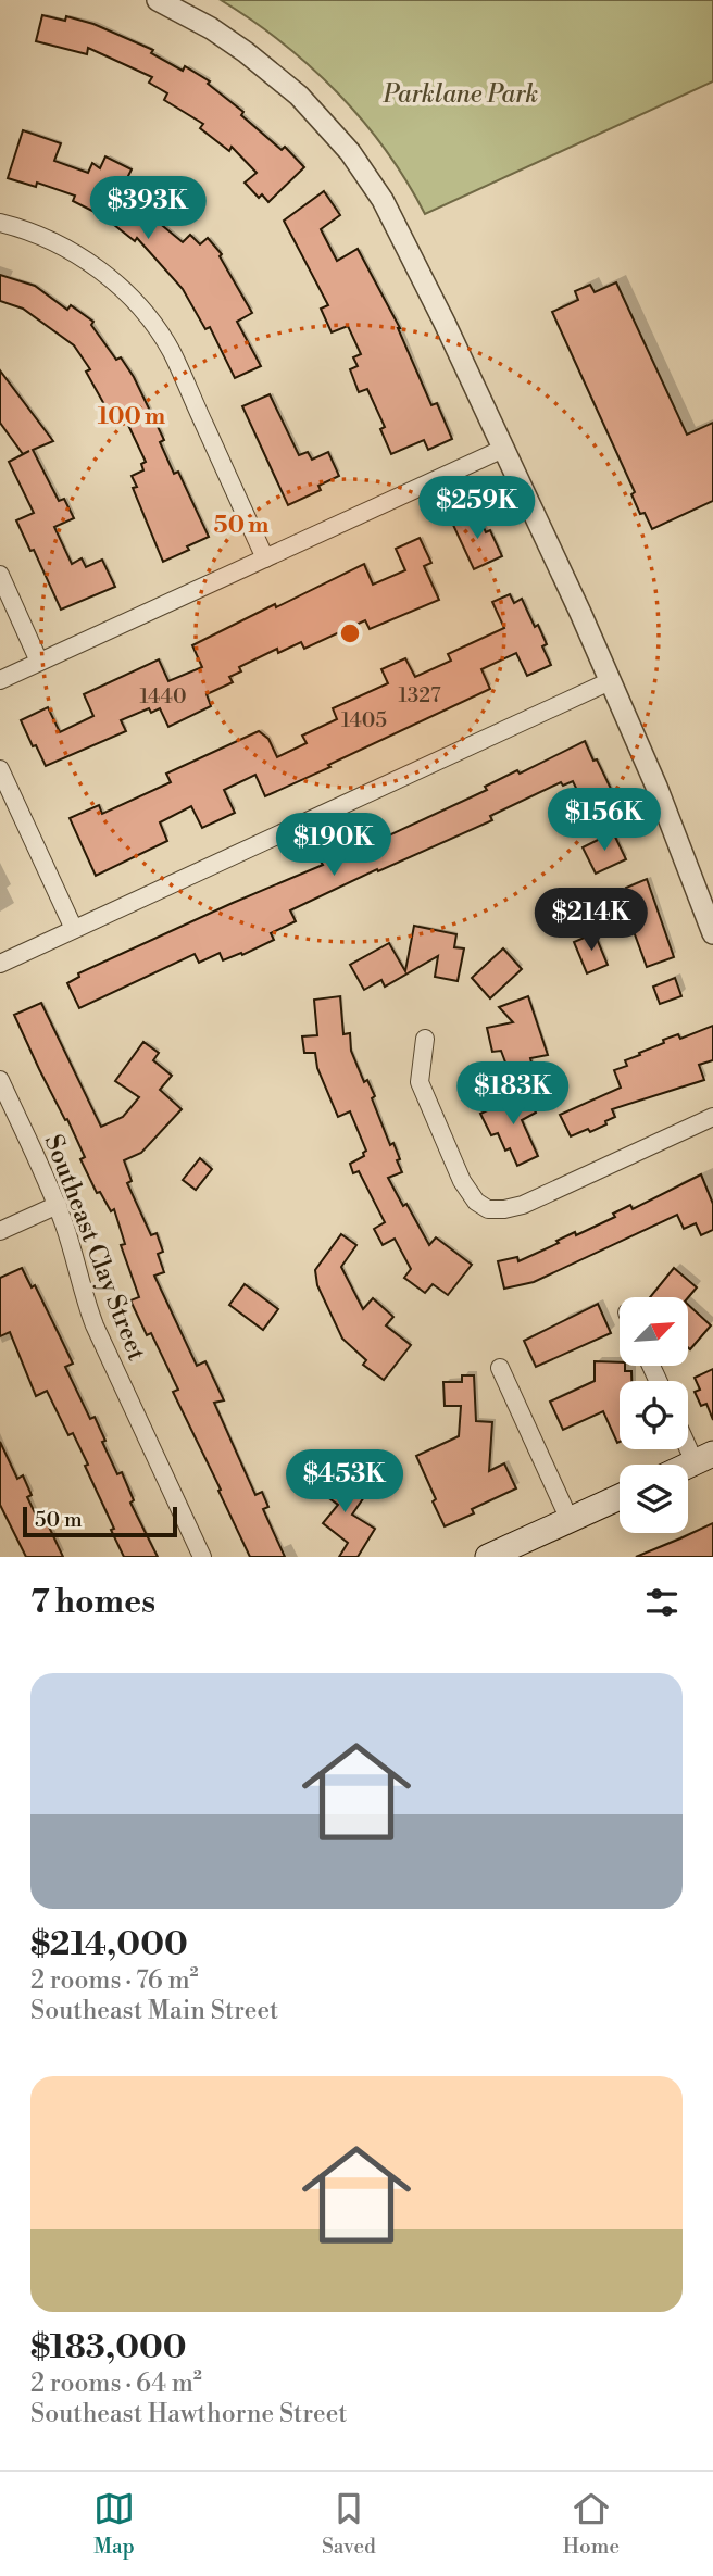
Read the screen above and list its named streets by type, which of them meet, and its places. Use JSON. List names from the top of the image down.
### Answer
{
  "streets": {
    "street": ["Southeast Clay Street"]
  },
  "parks": ["Parklane Park"],
  "house_numbers": ["1327", "1440", "1405"],
  "scale_bar": "50 m",
  "north": "top right",
  "page": {
    "price": [
      "$393K",
      "$259K",
      "$156K",
      "$190K",
      "$214K",
      "$183K",
      "$453K"
    ],
    "scale": "50 m",
    "heading": "7 homes",
    "list": [
      {
        "name": "$214,000",
        "note": "2 rooms · 76 m² · Southeast Main Street"
      },
      {
        "name": "$183,000",
        "note": "2 rooms · 64 m² · Southeast Hawthorne Street"
      }
    ],
    "tabs": ["Map", "Saved", "Home"]
  },
  "rings": ["100 m", "50 m"]
}
